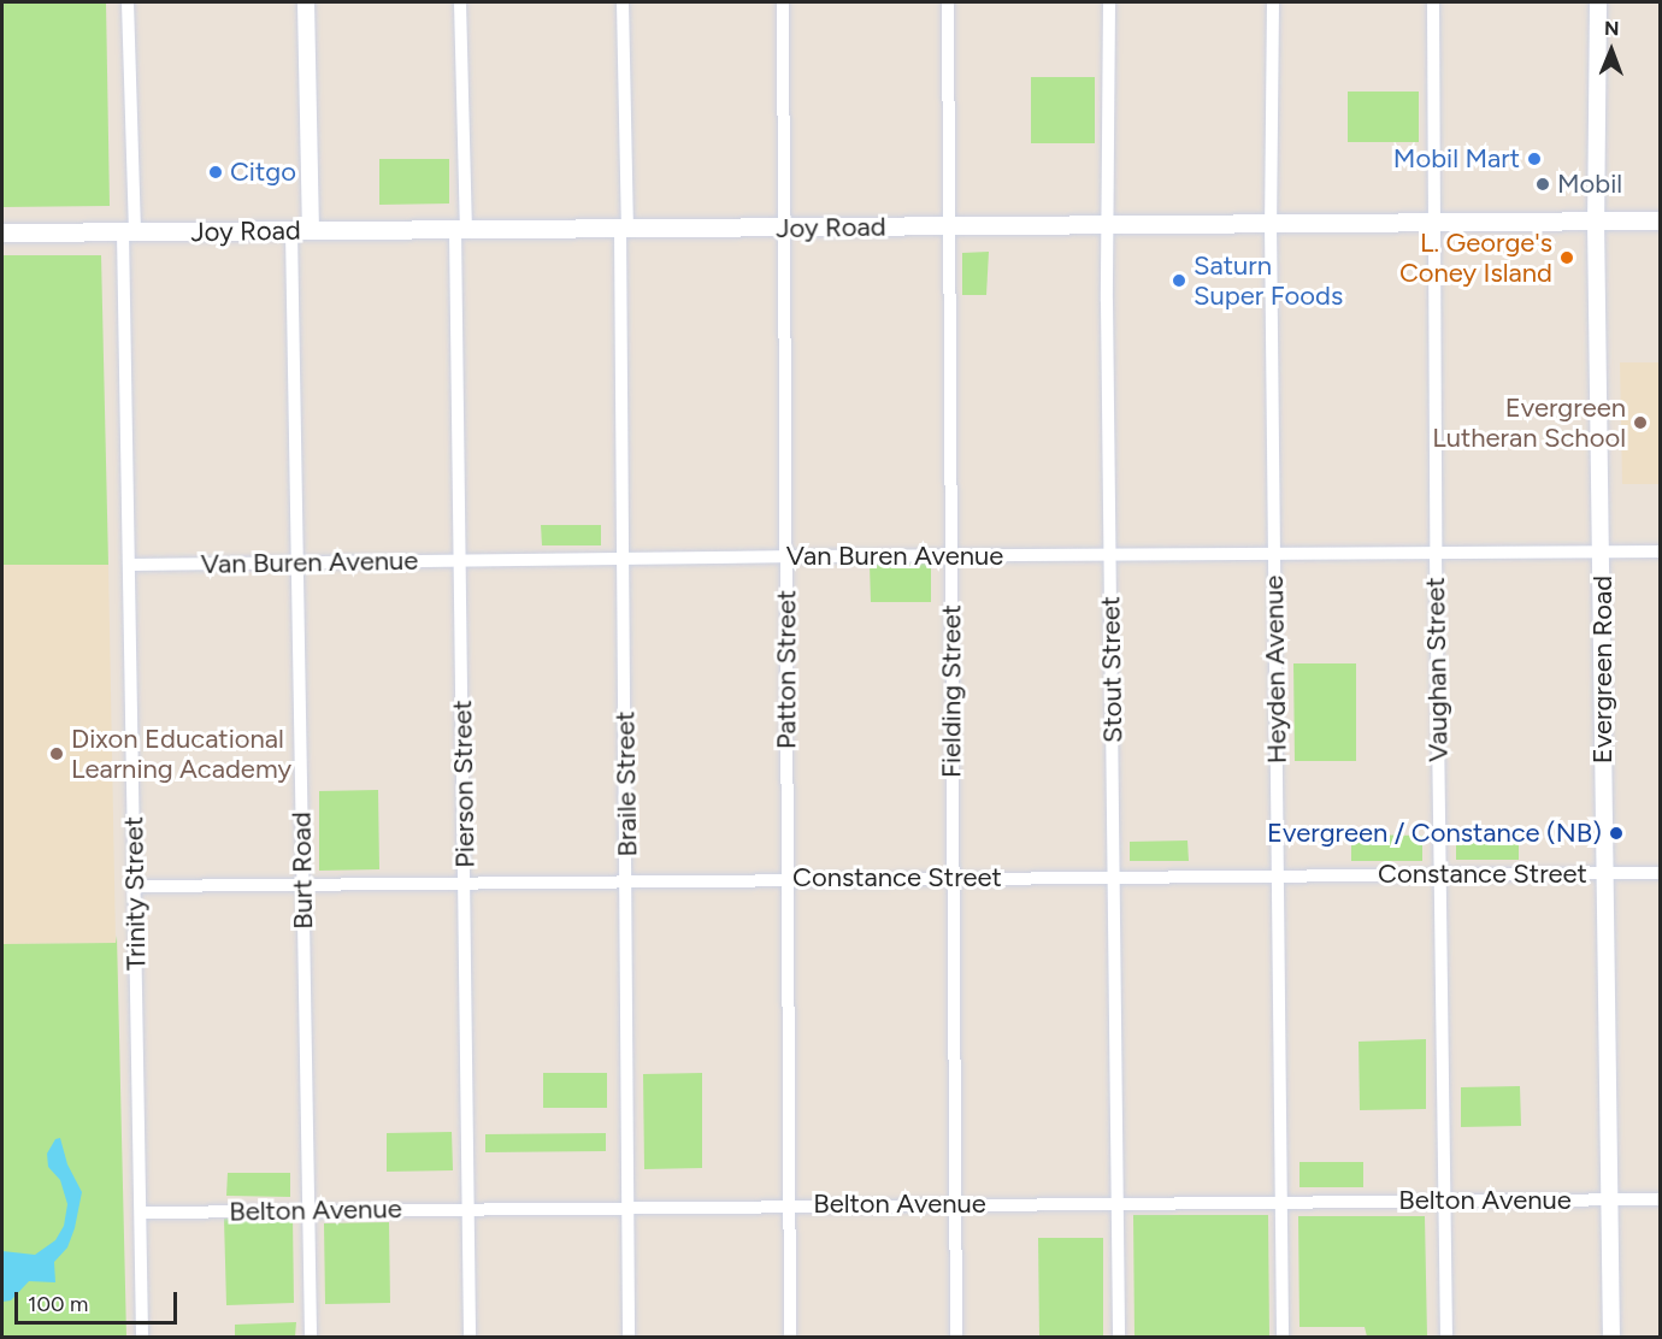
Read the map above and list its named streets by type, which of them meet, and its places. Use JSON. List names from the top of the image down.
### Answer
{
  "streets": {
    "main road": ["Joy Road"],
    "street": [
      "Van Buren Avenue",
      "Patton Street",
      "Stout Street",
      "Heyden Avenue",
      "Vaughan Street",
      "Evergreen Road",
      "Fielding Street",
      "Pierson Street",
      "Braile Street",
      "Burt Road",
      "Constance Street",
      "Trinity Street",
      "Belton Avenue"
    ]
  },
  "crossings": [
    ["Joy Road", "Patton Street"],
    ["Joy Road", "Stout Street"],
    ["Joy Road", "Heyden Avenue"],
    ["Joy Road", "Vaughan Street"],
    ["Joy Road", "Evergreen Road"],
    ["Joy Road", "Fielding Street"],
    ["Joy Road", "Pierson Street"],
    ["Joy Road", "Braile Street"],
    ["Joy Road", "Burt Road"],
    ["Joy Road", "Trinity Street"],
    ["Van Buren Avenue", "Patton Street"],
    ["Van Buren Avenue", "Stout Street"],
    ["Van Buren Avenue", "Heyden Avenue"],
    ["Van Buren Avenue", "Vaughan Street"],
    ["Van Buren Avenue", "Evergreen Road"],
    ["Van Buren Avenue", "Fielding Street"],
    ["Van Buren Avenue", "Pierson Street"],
    ["Van Buren Avenue", "Braile Street"],
    ["Van Buren Avenue", "Burt Road"],
    ["Van Buren Avenue", "Trinity Street"],
    ["Patton Street", "Constance Street"],
    ["Patton Street", "Belton Avenue"],
    ["Stout Street", "Constance Street"],
    ["Stout Street", "Belton Avenue"],
    ["Heyden Avenue", "Constance Street"],
    ["Heyden Avenue", "Belton Avenue"],
    ["Vaughan Street", "Constance Street"],
    ["Vaughan Street", "Belton Avenue"],
    ["Evergreen Road", "Constance Street"],
    ["Evergreen Road", "Belton Avenue"],
    ["Fielding Street", "Constance Street"],
    ["Fielding Street", "Belton Avenue"],
    ["Pierson Street", "Constance Street"],
    ["Pierson Street", "Belton Avenue"],
    ["Braile Street", "Constance Street"],
    ["Braile Street", "Belton Avenue"],
    ["Burt Road", "Constance Street"],
    ["Burt Road", "Belton Avenue"],
    ["Constance Street", "Trinity Street"],
    ["Trinity Street", "Belton Avenue"]
  ],
  "places": [
    "Mobil Mart",
    "Citgo",
    "Mobil",
    "L. George's Coney Island",
    "Saturn Super Foods",
    "Evergreen Lutheran School",
    "Dixon Educational Learning Academy",
    "Evergreen / Constance (NB)"
  ],
  "scale_bar": "100 m",
  "north": "top"
}
